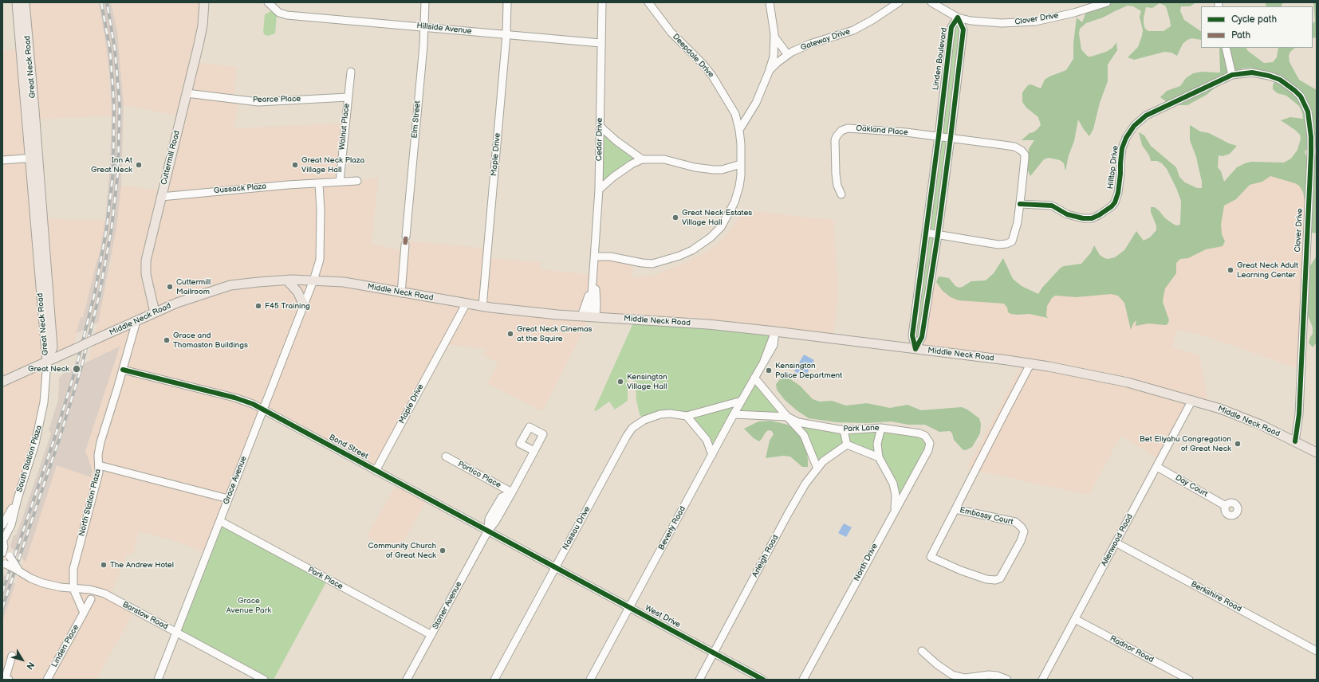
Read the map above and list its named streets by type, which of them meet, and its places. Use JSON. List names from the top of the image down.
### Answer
{
  "streets": {
    "main road": ["Great Neck Road", "Cuttermill Road", "Middle Neck Road"],
    "street": [
      "Clover Drive",
      "Hillside Avenue",
      "Gateway Drive",
      "Deepdale Drive",
      "Linden Boulevard",
      "Pearce Place",
      "Elm Street",
      "Walnut Place",
      "Oakland Place",
      "Cedar Drive",
      "Maple Drive",
      "Hilltop Drive",
      "Gussack Plaza",
      "Park Lane",
      "Bond Street",
      "South Station Plaza",
      "Portico Place",
      "Grace Avenue",
      "Day Court",
      "North Station Plaza",
      "Embassy Court",
      "Nassau Drive",
      "Beverly Road",
      "Allenwood Road",
      "Arleigh Road",
      "North Drive",
      "Park Place",
      "Berkshire Road",
      "Stoner Avenue",
      "Barstow Road",
      "West Drive",
      "Linden Place",
      "Radnor Road"
    ]
  },
  "crossings": [
    ["Clover Drive", "Linden Boulevard"],
    ["Clover Drive", "Hilltop Drive"],
    ["Clover Drive", "Middle Neck Road"],
    ["Hillside Avenue", "Elm Street"],
    ["Hillside Avenue", "Cedar Drive"],
    ["Hillside Avenue", "Maple Drive"],
    ["Gateway Drive", "Deepdale Drive"],
    ["Linden Boulevard", "Oakland Place"],
    ["Linden Boulevard", "Middle Neck Road"],
    ["Great Neck Road", "Middle Neck Road"],
    ["Great Neck Road", "South Station Plaza"],
    ["Pearce Place", "Walnut Place"],
    ["Pearce Place", "Cuttermill Road"],
    ["Walnut Place", "Gussack Plaza"],
    ["Oakland Place", "Hilltop Drive"],
    ["Cedar Drive", "Middle Neck Road"],
    ["Maple Drive", "Middle Neck Road"],
    ["Maple Drive", "Bond Street"],
    ["Cuttermill Road", "Gussack Plaza"],
    ["Cuttermill Road", "Middle Neck Road"],
    ["Middle Neck Road", "South Station Plaza"],
    ["Middle Neck Road", "Grace Avenue"],
    ["Middle Neck Road", "North Station Plaza"],
    ["Middle Neck Road", "Embassy Court"],
    ["Middle Neck Road", "Beverly Road"],
    ["Middle Neck Road", "Allenwood Road"],
    ["Park Lane", "Beverly Road"],
    ["Park Lane", "Arleigh Road"],
    ["Park Lane", "North Drive"],
    ["Bond Street", "Grace Avenue"],
    ["Bond Street", "North Station Plaza"],
    ["Bond Street", "Nassau Drive"],
    ["Bond Street", "Stoner Avenue"],
    ["Bond Street", "West Drive"],
    ["South Station Plaza", "Barstow Road"],
    ["Portico Place", "Stoner Avenue"],
    ["Grace Avenue", "Park Place"],
    ["Grace Avenue", "Barstow Road"],
    ["Day Court", "Allenwood Road"],
    ["North Station Plaza", "Barstow Road"],
    ["Nassau Drive", "Beverly Road"],
    ["Nassau Drive", "West Drive"],
    ["Beverly Road", "West Drive"],
    ["Allenwood Road", "Berkshire Road"],
    ["Allenwood Road", "Radnor Road"],
    ["Arleigh Road", "West Drive"],
    ["Park Place", "Stoner Avenue"]
  ],
  "parks": ["Grace Avenue Park"],
  "places": [
    "Inn At Great Neck",
    "Great Neck Plaza Village Hall",
    "Great Neck Estates Village Hall",
    "Great Neck Adult Learning Center",
    "Cuttermill Mailroom",
    "F45 Training",
    "Great Neck Cinemas at the Squire",
    "Grace and Thomaston Buildings",
    "Great Neck",
    "Kensington Police Department",
    "Kensington Village Hall",
    "Bet Eliyahu Congregation of Great Neck",
    "Community Church of Great Neck",
    "The Andrew Hotel"
  ],
  "legend": ["Cycle path", "Path"],
  "north": "bottom right"
}
